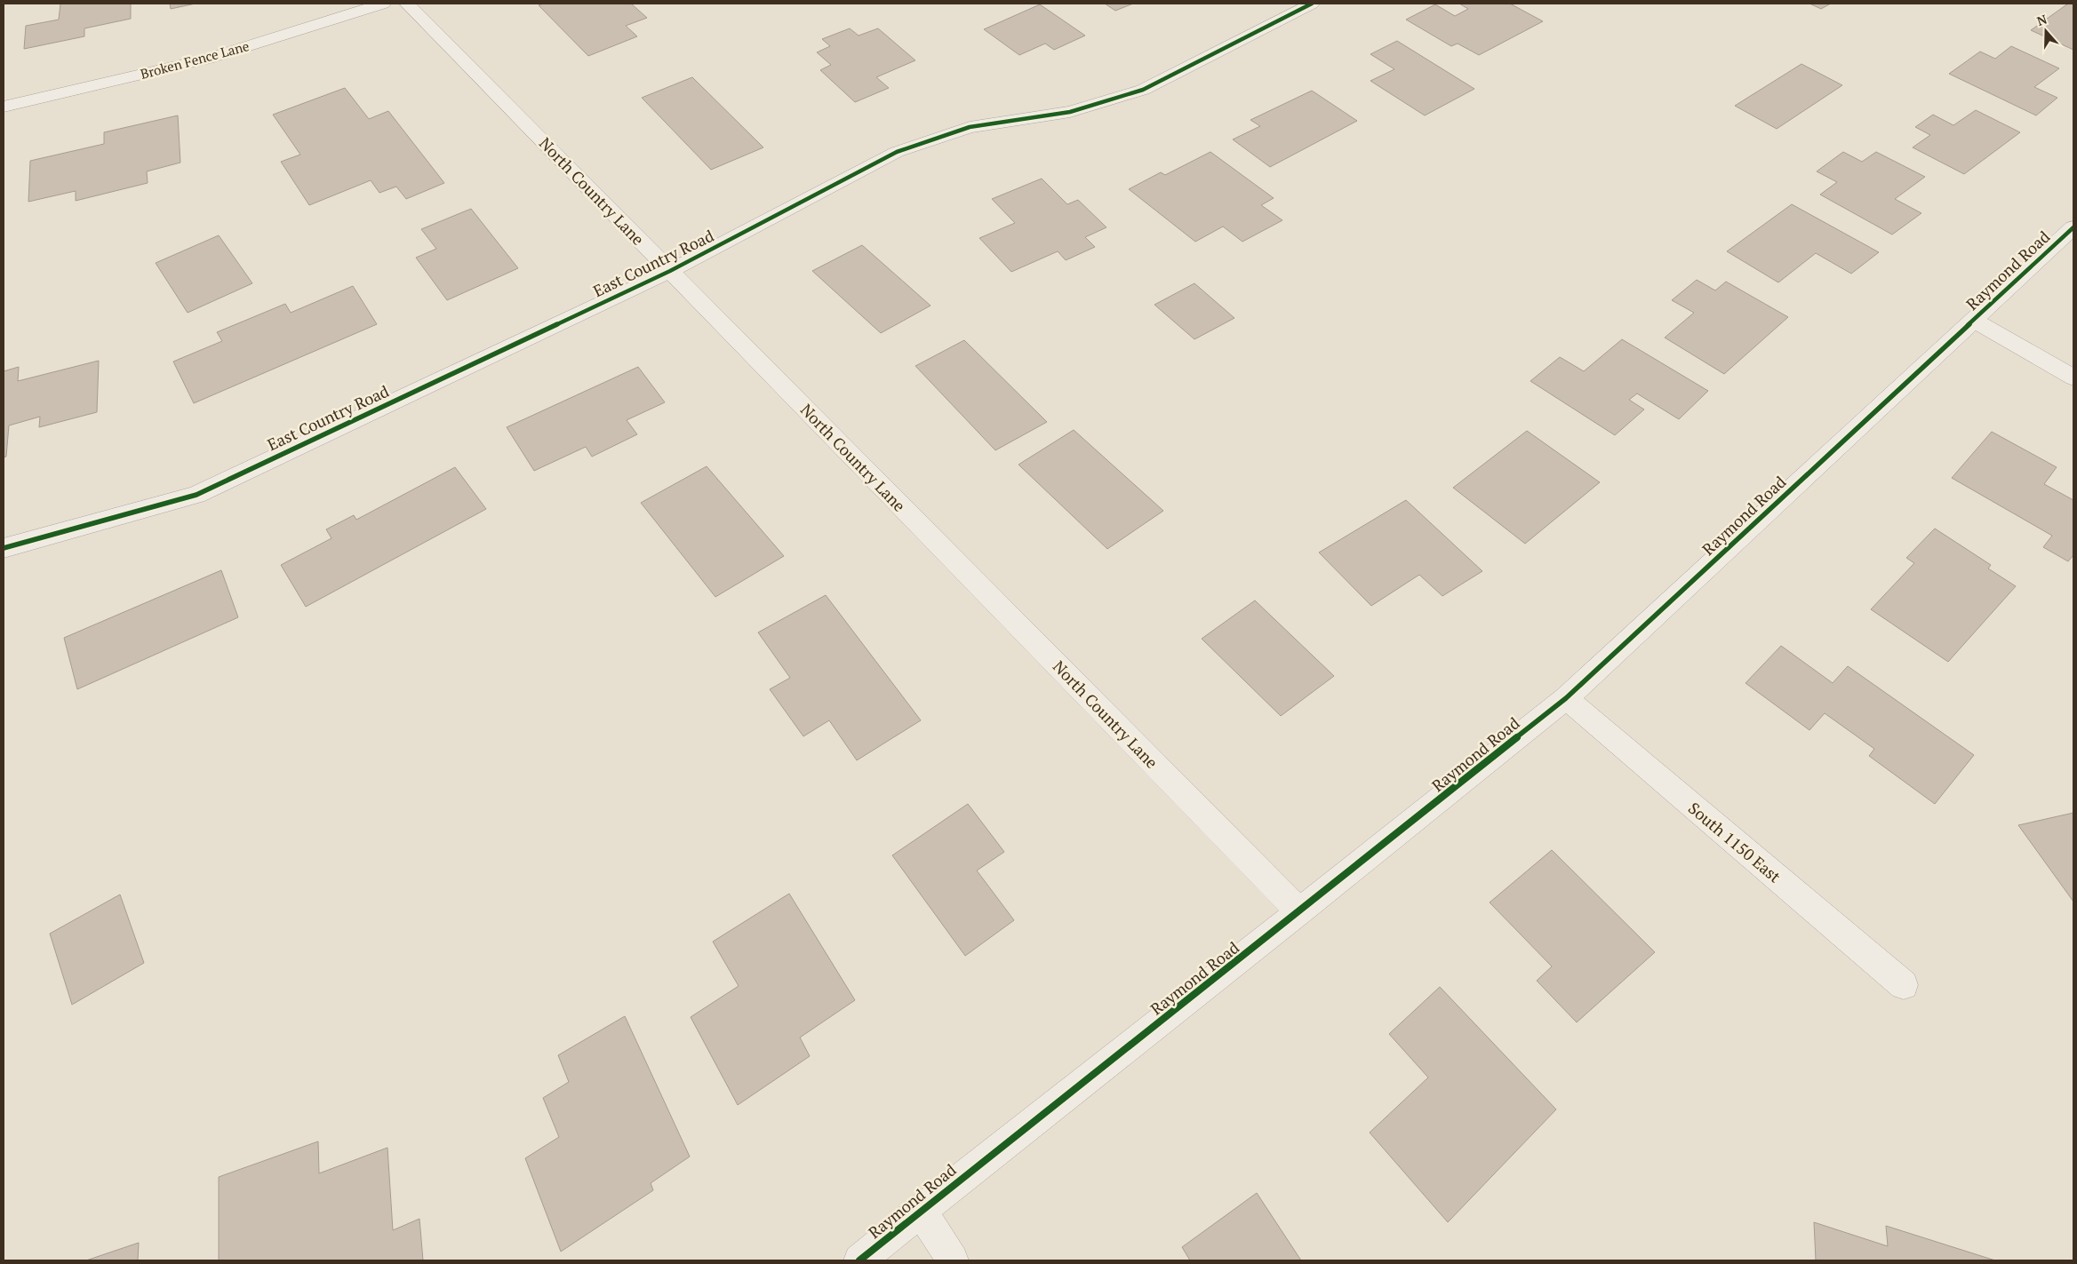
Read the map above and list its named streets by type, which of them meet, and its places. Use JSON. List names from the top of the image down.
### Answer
{
  "streets": {
    "street": [
      "Broken Fence Lane",
      "North Country Lane",
      "East Country Road",
      "Raymond Road",
      "South 1150 East"
    ]
  },
  "crossings": [
    ["North Country Lane", "East Country Road"],
    ["North Country Lane", "Raymond Road"],
    ["Raymond Road", "South 1150 East"]
  ],
  "north": "top"
}
